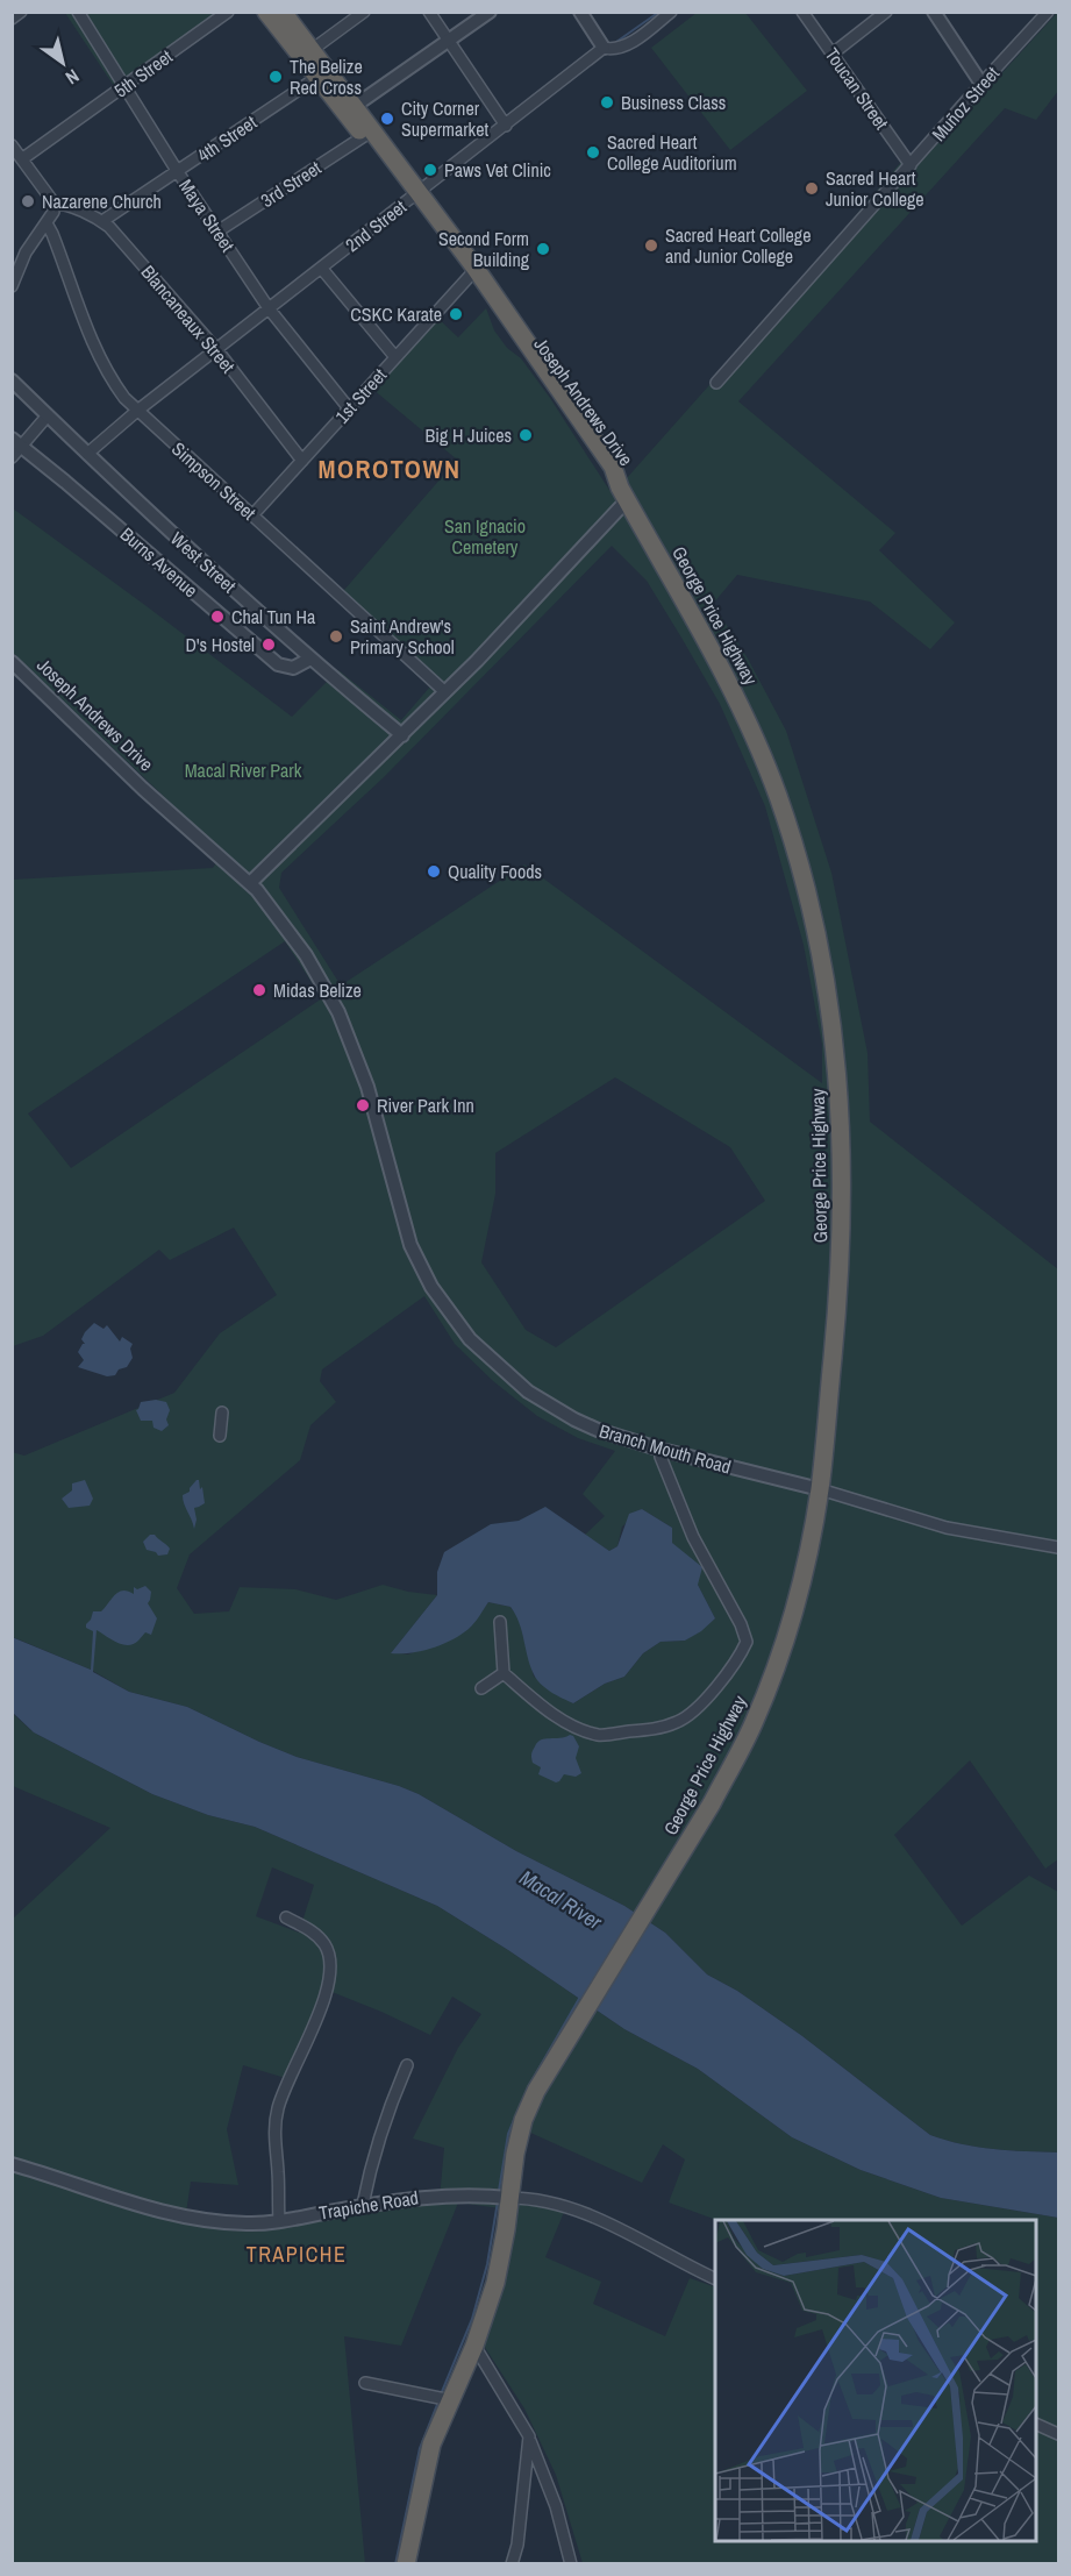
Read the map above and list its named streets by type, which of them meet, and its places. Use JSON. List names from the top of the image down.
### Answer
{
  "streets": {
    "highway": ["Joseph Andrews Drive", "George Price Highway"],
    "street": [
      "5th Street",
      "Toucan Street",
      "Muñoz Street",
      "4th Street",
      "3rd Street",
      "Maya Street",
      "2nd Street",
      "Blancaneaux Street",
      "1st Street",
      "Simpson Street",
      "Burns Avenue",
      "West Street",
      "Branch Mouth Road",
      "Trapiche Road"
    ]
  },
  "crossings": [
    ["5th Street", "Maya Street"],
    ["Toucan Street", "Muñoz Street"],
    ["4th Street", "Maya Street"],
    ["4th Street", "Blancaneaux Street"],
    ["4th Street", "Joseph Andrews Drive"],
    ["3rd Street", "Maya Street"],
    ["3rd Street", "Joseph Andrews Drive"],
    ["Maya Street", "2nd Street"],
    ["Maya Street", "1st Street"],
    ["2nd Street", "Blancaneaux Street"],
    ["2nd Street", "Joseph Andrews Drive"],
    ["2nd Street", "Simpson Street"],
    ["2nd Street", "West Street"],
    ["Blancaneaux Street", "1st Street"],
    ["1st Street", "Joseph Andrews Drive"],
    ["1st Street", "Simpson Street"],
    ["Joseph Andrews Drive", "George Price Highway"],
    ["Joseph Andrews Drive", "Branch Mouth Road"],
    ["Burns Avenue", "West Street"],
    ["George Price Highway", "Branch Mouth Road"],
    ["George Price Highway", "Trapiche Road"]
  ],
  "districts": ["MOROTOWN", "TRAPICHE"],
  "water": ["Macal River"],
  "parks": ["San Ignacio Cemetery", "Macal River Park"],
  "places": [
    "The Belize Red Cross",
    "Business Class",
    "City Corner Supermarket",
    "Sacred Heart College Auditorium",
    "Paws Vet Clinic",
    "Sacred Heart Junior College",
    "Nazarene Church",
    "Sacred Heart College and Junior College",
    "Second Form Building",
    "CSKC Karate",
    "Big H Juices",
    "Chal Tun Ha",
    "Saint Andrew's Primary School",
    "D's Hostel",
    "Quality Foods",
    "Midas Belize",
    "River Park Inn"
  ],
  "north": "bottom right"
}
